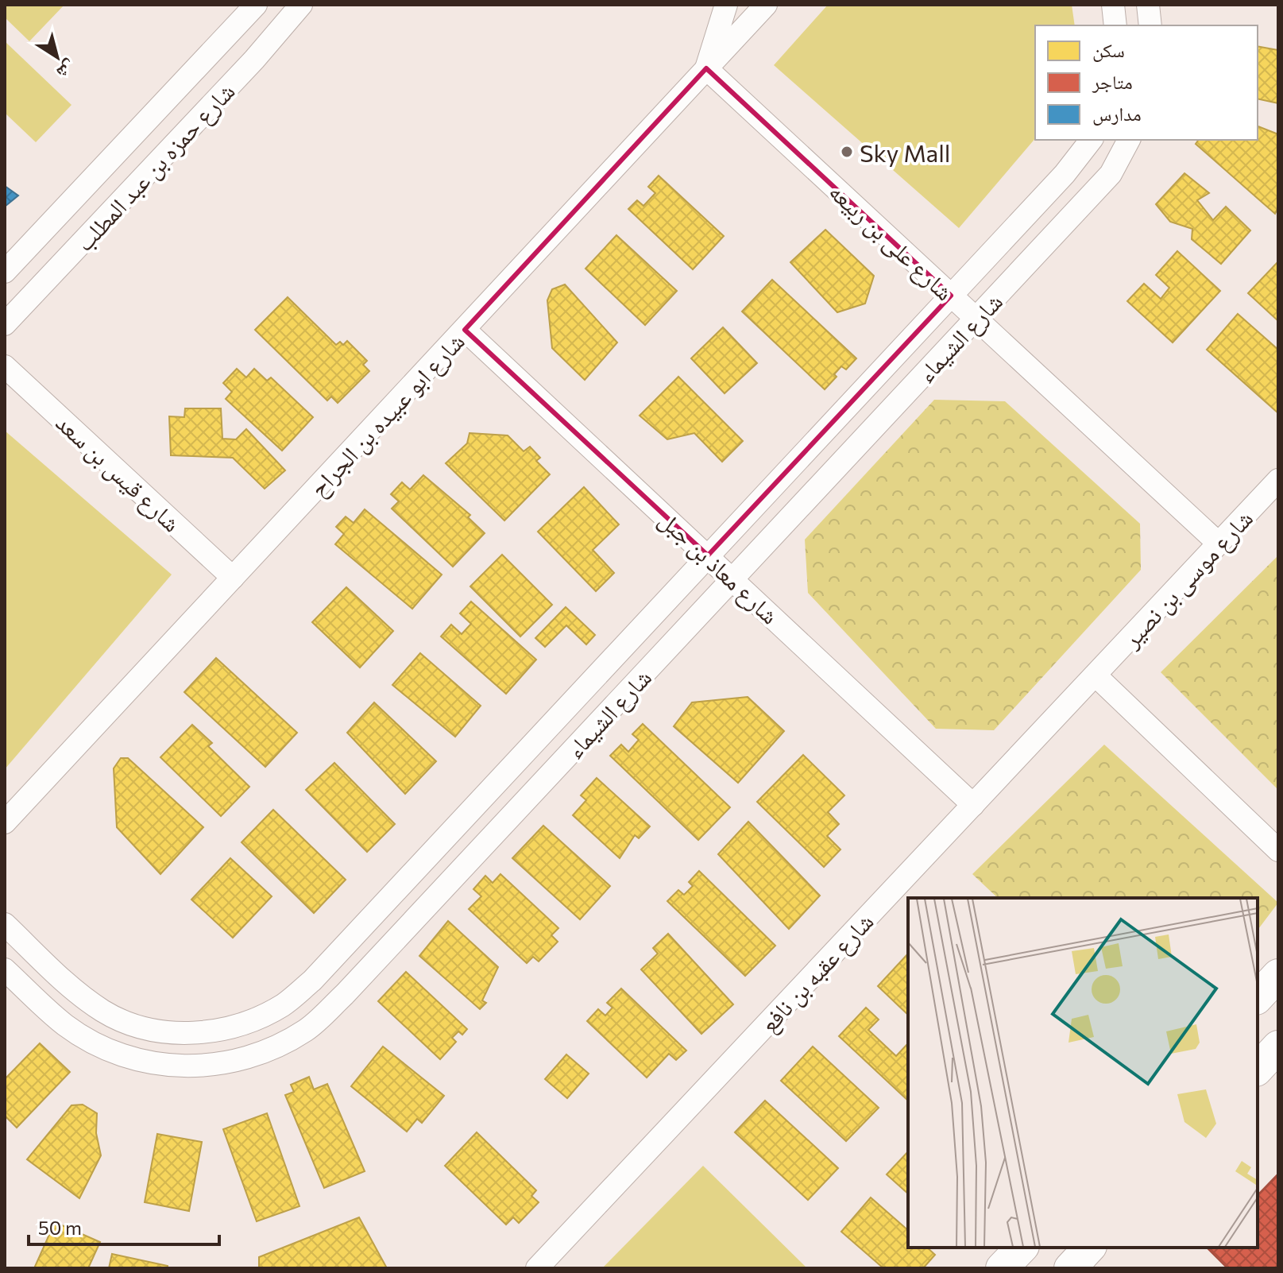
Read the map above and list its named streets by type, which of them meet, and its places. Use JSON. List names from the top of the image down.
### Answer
{
  "streets": {
    "street": [
      "شارع حمزه بن عبد المطلب",
      "شارع على بن ربيعه",
      "شارع الشيماء",
      "شارع ابو عبيده بن الجراح",
      "شارع قيس بن سعد",
      "شارع معاذ بن جبل",
      "شارع موسى بن نصير",
      "شارع عقبه بن نافع"
    ]
  },
  "crossings": [
    ["شارع على بن ربيعه", "شارع الشيماء"],
    ["شارع على بن ربيعه", "شارع ابو عبيده بن الجراح"],
    ["شارع على بن ربيعه", "شارع موسى بن نصير"],
    ["شارع الشيماء", "شارع معاذ بن جبل"],
    ["شارع ابو عبيده بن الجراح", "شارع قيس بن سعد"],
    ["شارع ابو عبيده بن الجراح", "شارع معاذ بن جبل"],
    ["شارع معاذ بن جبل", "شارع عقبه بن نافع"],
    ["شارع موسى بن نصير", "شارع عقبه بن نافع"]
  ],
  "places": ["Sky Mall"],
  "legend": ["سكن", "متاجر", "مدارس"],
  "scale_bar": "50 m",
  "north": "bottom right"
}
